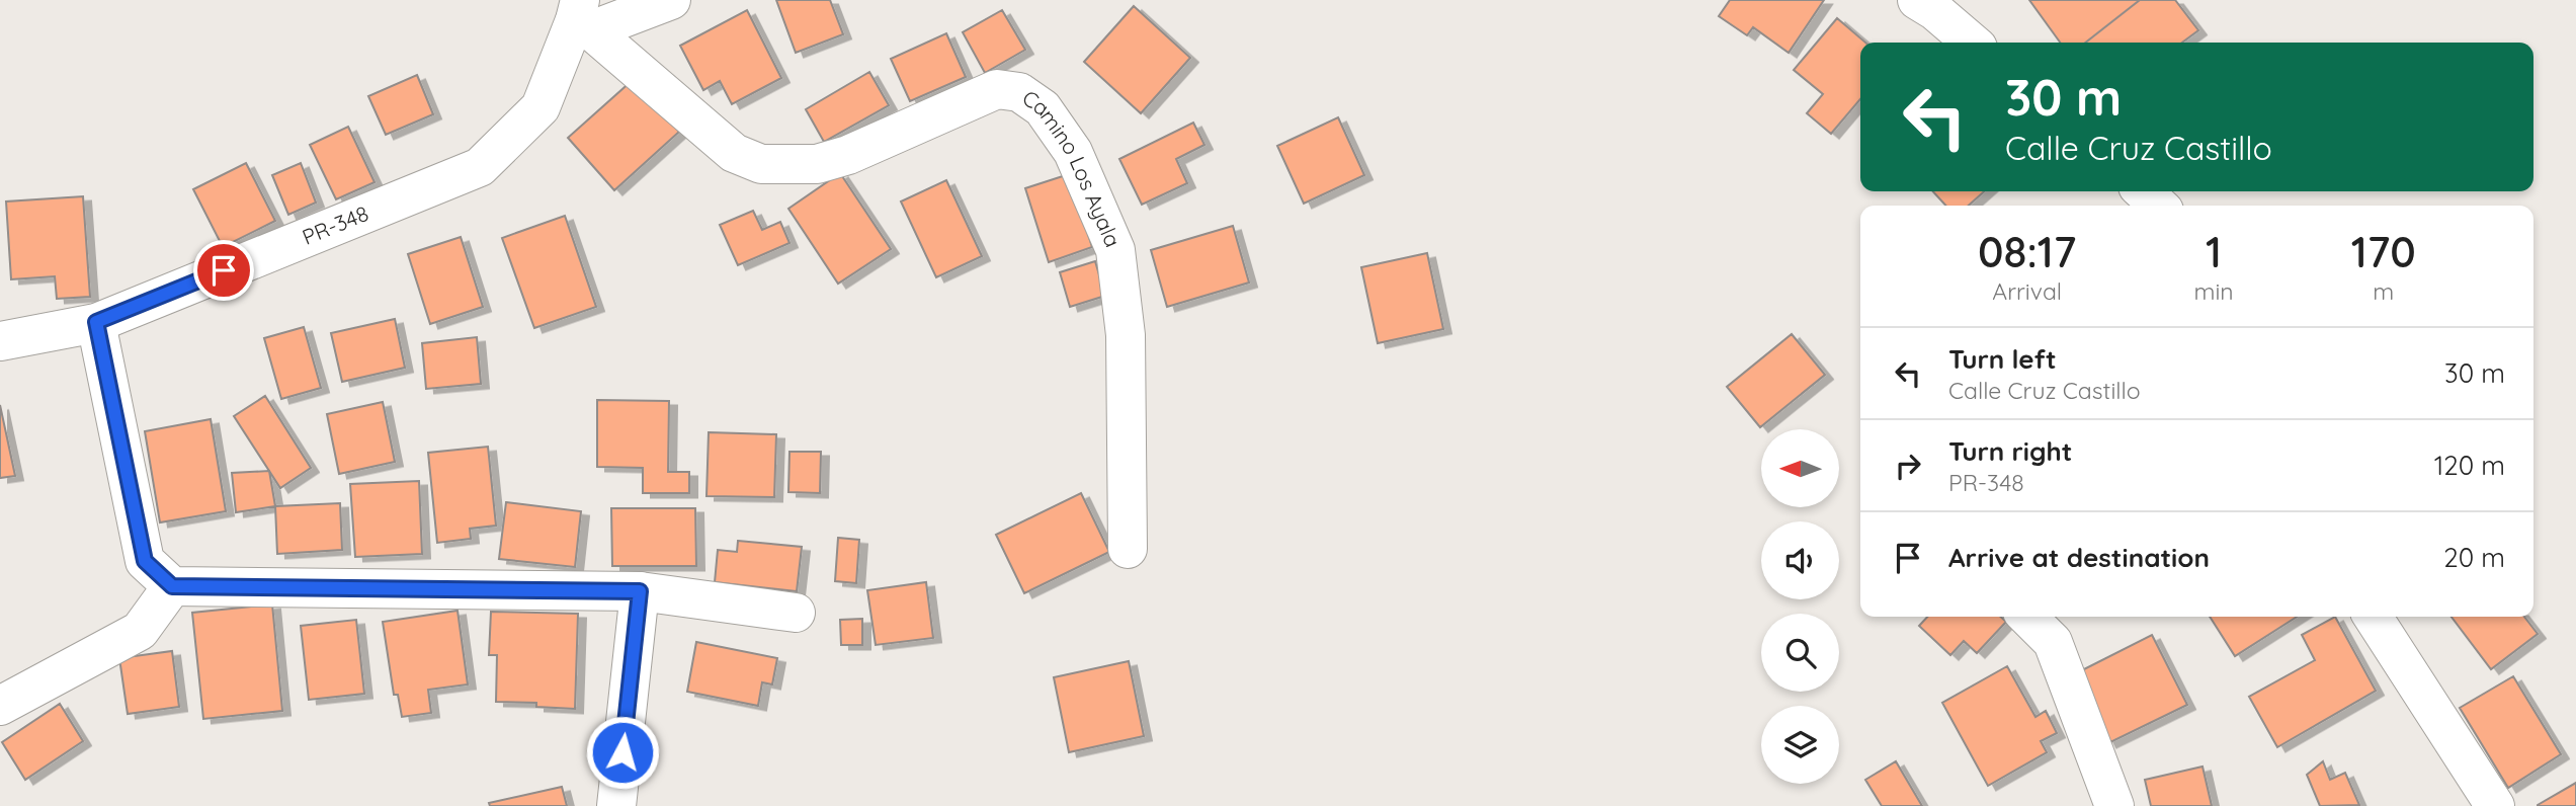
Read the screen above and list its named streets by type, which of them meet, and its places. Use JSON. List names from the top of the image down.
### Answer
{
  "streets": {
    "street": ["Camino Los Ayala", "PR-348"]
  },
  "crossings": [
    ["Camino Los Ayala", "PR-348"]
  ],
  "north": "left",
  "page": {
    "turn": ["30 m", "Calle Cruz Castillo"],
    "eta": [
      "08:17",
      "Arrival",
      "1",
      "min",
      "170",
      "m"
    ],
    "list": [
      {
        "name": "Turn left",
        "note": "Calle Cruz Castillo",
        "value": "30 m"
      },
      {
        "name": "Turn right",
        "note": "PR-348",
        "value": "120 m"
      },
      {
        "name": "Arrive at destination",
        "value": "20 m"
      }
    ]
  }
}
